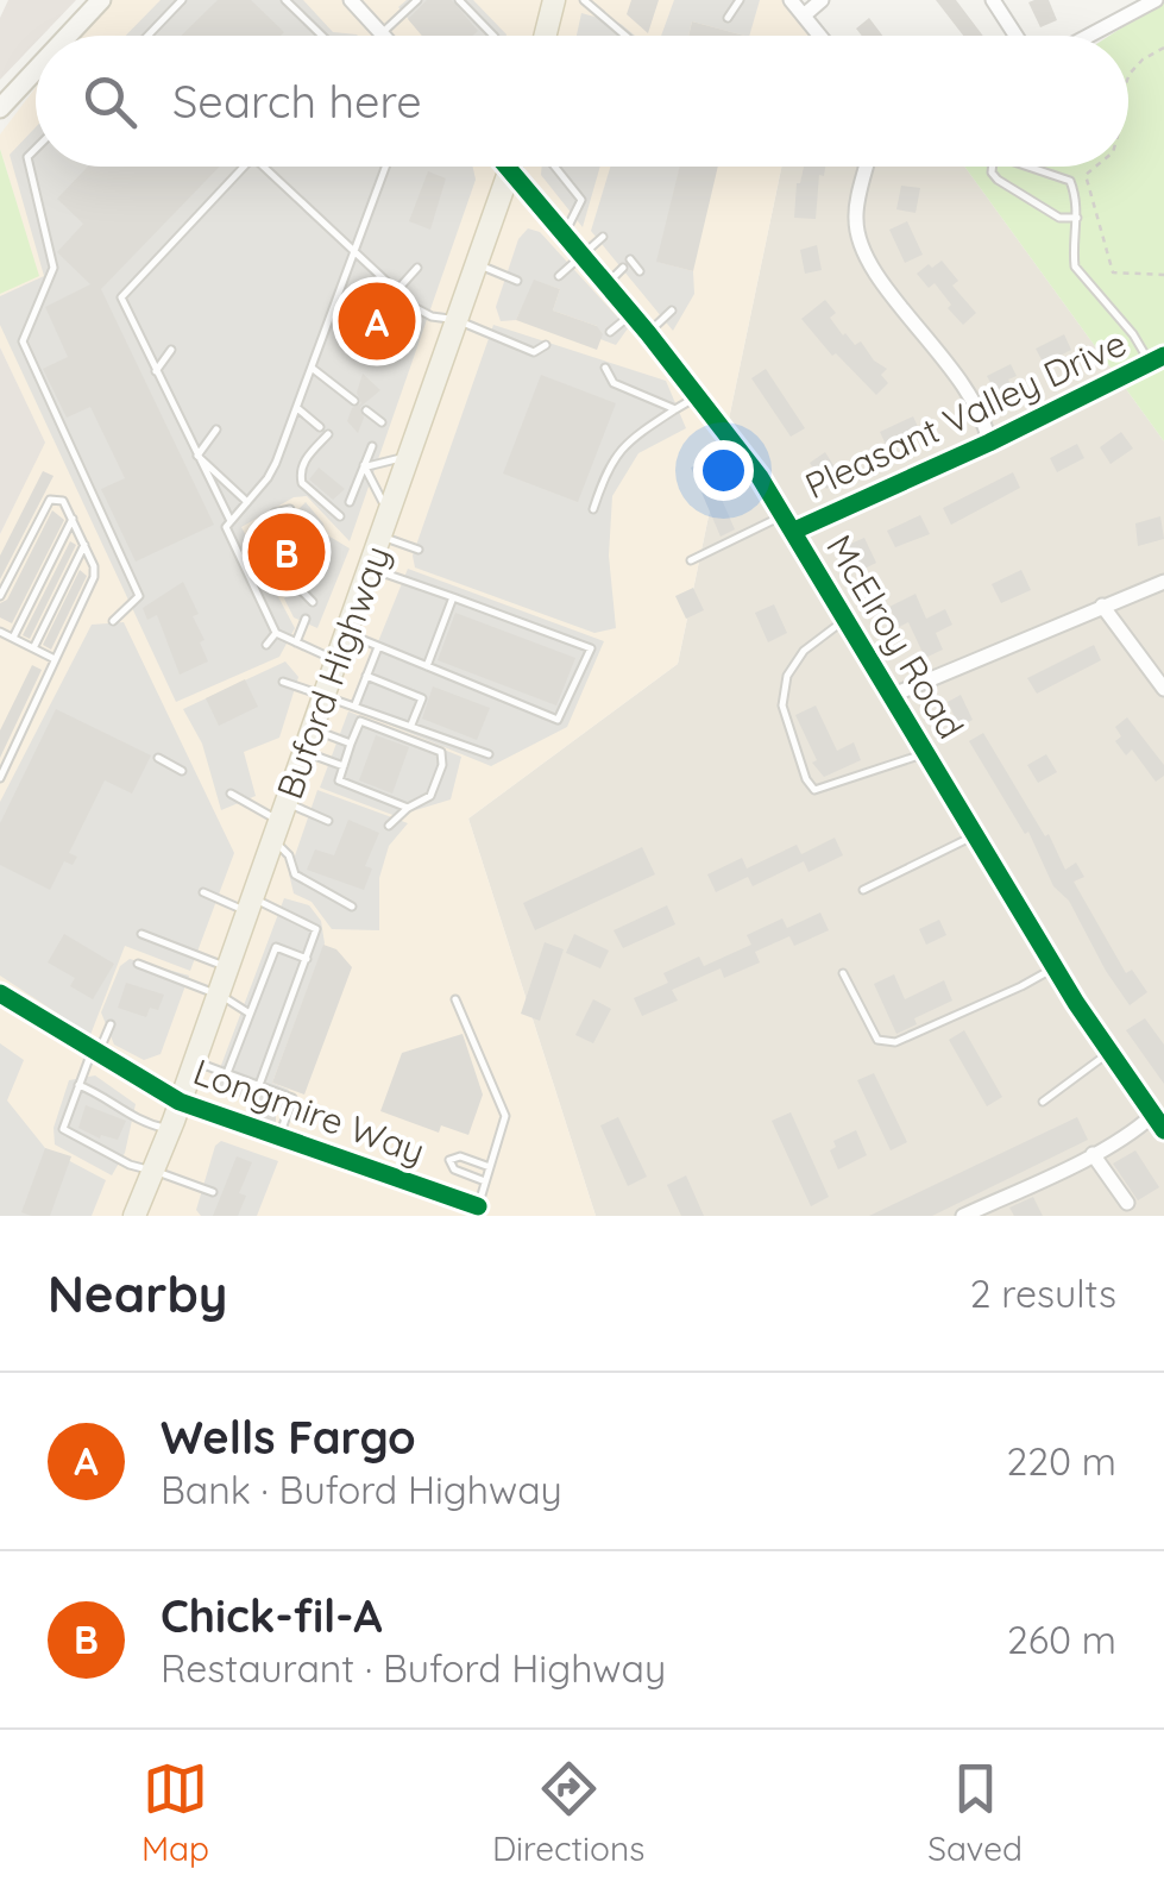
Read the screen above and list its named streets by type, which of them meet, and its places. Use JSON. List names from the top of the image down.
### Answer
{
  "streets": {
    "main road": ["Buford Highway"],
    "street": ["Pleasant Valley Drive", "McElroy Road", "Longmire Way"]
  },
  "crossings": [
    ["Pleasant Valley Drive", "McElroy Road"],
    ["McElroy Road", "Buford Highway"],
    ["Buford Highway", "Longmire Way"]
  ],
  "page": {
    "search": "Search here",
    "pins": ["A", "B"],
    "heading": ["Nearby", "2 results"],
    "list": [
      {
        "mark": "A",
        "name": "Wells Fargo",
        "note": "Bank · Buford Highway",
        "value": "220 m"
      },
      {
        "mark": "B",
        "name": "Chick-fil-A",
        "note": "Restaurant · Buford Highway",
        "value": "260 m"
      }
    ],
    "nav": ["Map", "Directions", "Saved"]
  }
}
